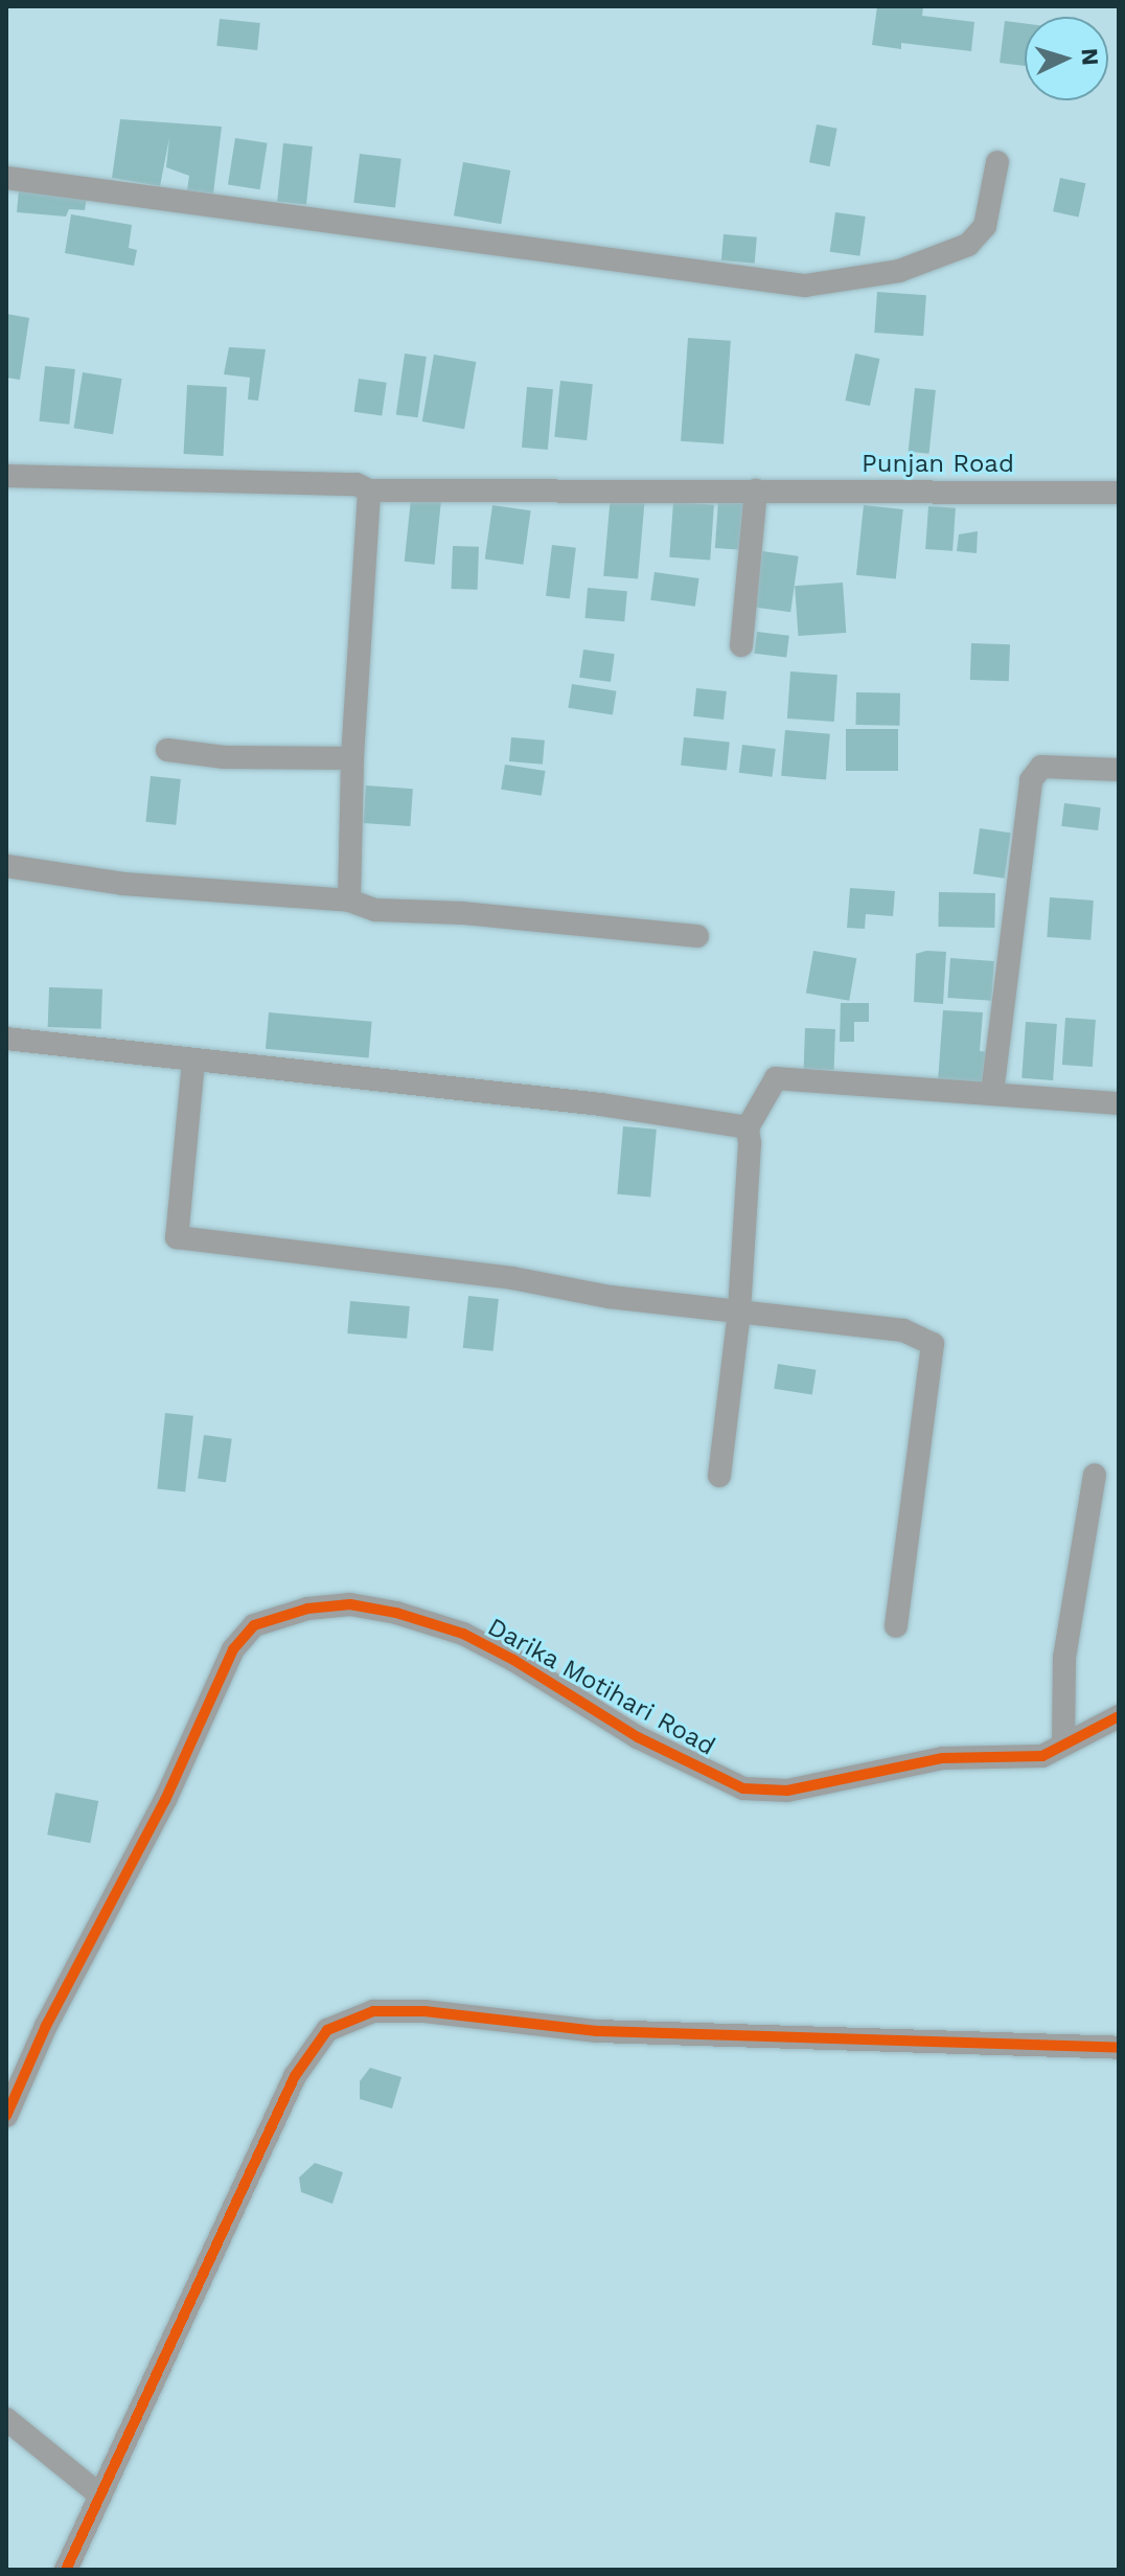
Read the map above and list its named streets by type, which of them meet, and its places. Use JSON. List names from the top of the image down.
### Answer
{
  "streets": {
    "street": ["Punjan Road", "Darika Motihari Road"]
  },
  "north": "right"
}
